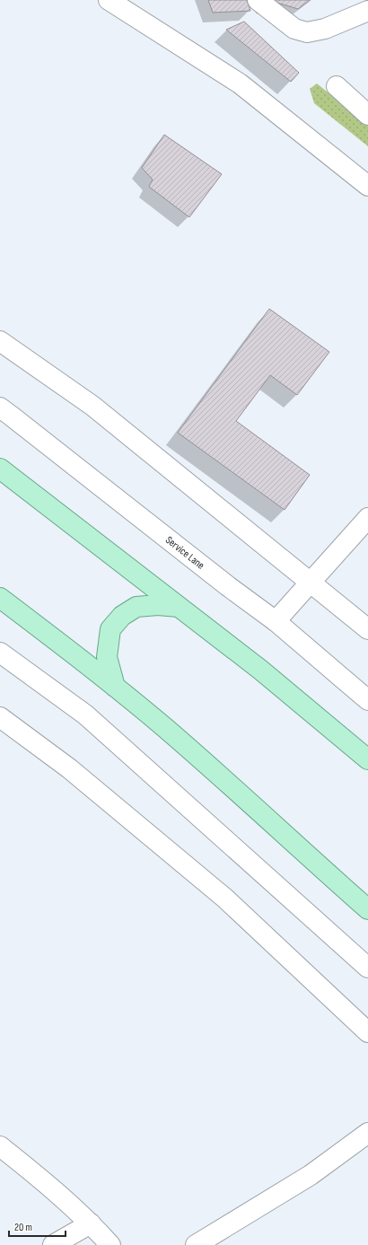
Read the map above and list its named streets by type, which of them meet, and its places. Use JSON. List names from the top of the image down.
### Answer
{
  "streets": {
    "street": ["Service Lane"]
  },
  "scale_bar": "20 m"
}
